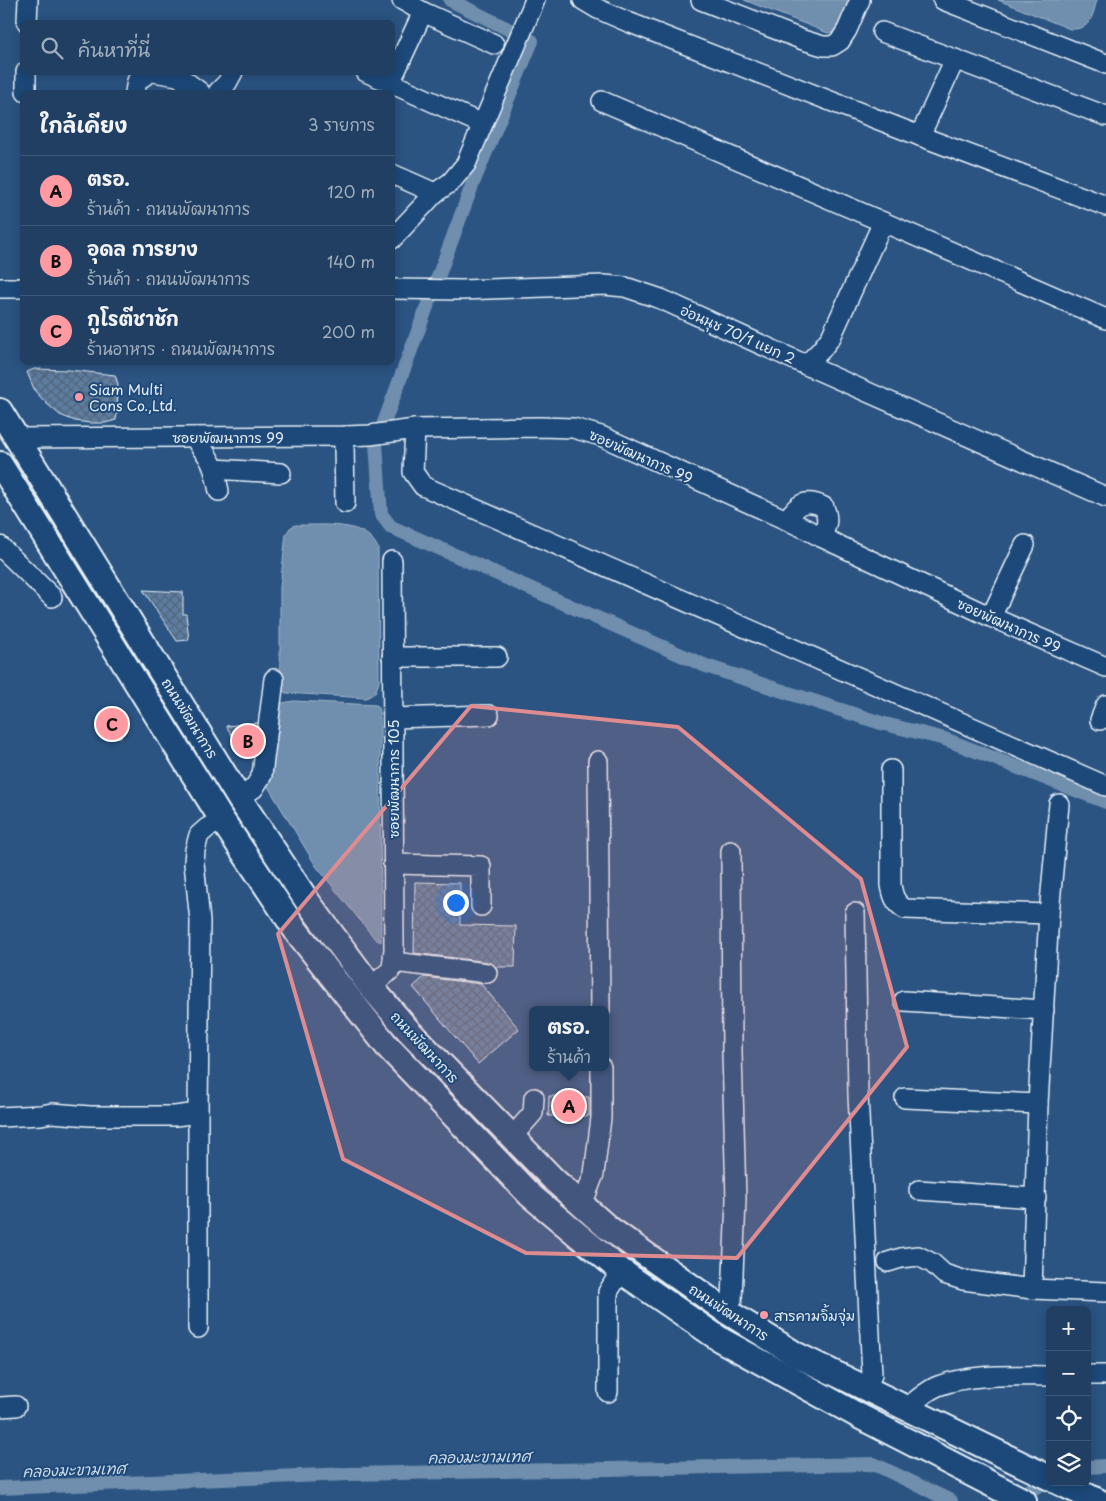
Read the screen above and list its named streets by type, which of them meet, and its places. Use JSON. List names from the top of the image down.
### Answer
{
  "streets": {
    "main road": ["ถนนพัฒนาการ"],
    "street": ["อ่อนนุช 70/1 แยก 2", "ซอยพัฒนาการ 99", "ซอยพัฒนาการ 105"]
  },
  "crossings": [
    ["ซอยพัฒนาการ 99", "ถนนพัฒนาการ"]
  ],
  "water": ["คลองมะขามเทศ"],
  "places": ["Siam Multi Cons Co.,Ltd.", "สารคามจิ้มจุ่ม"],
  "page": {
    "search": "ค้นหาที่นี่",
    "heading": ["ใกล้เคียง", "3 รายการ"],
    "list": [
      {
        "mark": "A",
        "name": "ตรอ.",
        "note": "ร้านค้า · ถนนพัฒนาการ",
        "value": "120 m"
      },
      {
        "mark": "B",
        "name": "อุดล การยาง",
        "note": "ร้านค้า · ถนนพัฒนาการ",
        "value": "140 m"
      },
      {
        "mark": "C",
        "name": "กูโรตีชาชัก",
        "note": "ร้านอาหาร · ถนนพัฒนาการ",
        "value": "200 m"
      }
    ],
    "pins": ["C", "B", "A"],
    "popup": ["ตรอ.", "ร้านค้า"],
    "map_buttons": ["+", "−"]
  }
}
